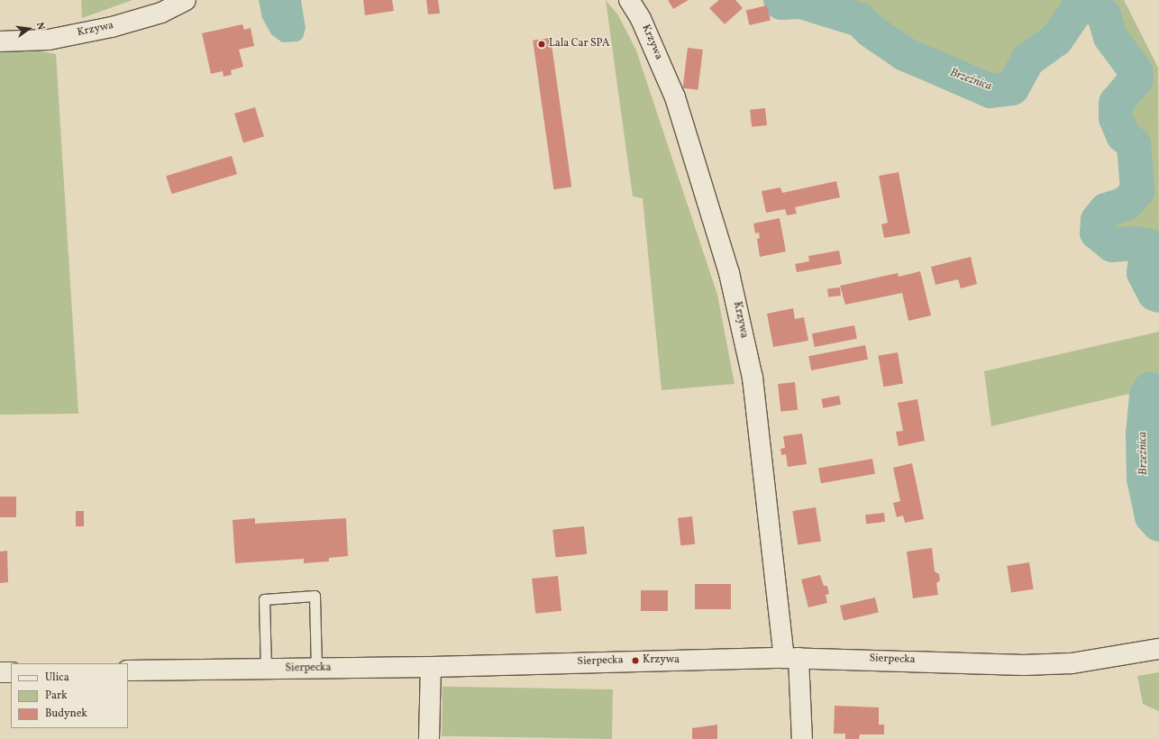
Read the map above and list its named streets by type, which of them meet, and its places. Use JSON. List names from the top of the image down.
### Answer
{
  "streets": {
    "street": ["Krzywa", "Sierpecka"]
  },
  "crossings": [
    ["Krzywa", "Sierpecka"]
  ],
  "water": ["Brzeźnica"],
  "places": ["Lala Car SPA", "Krzywa"],
  "legend": ["Ulica", "Park", "Budynek"],
  "north": "right"
}
